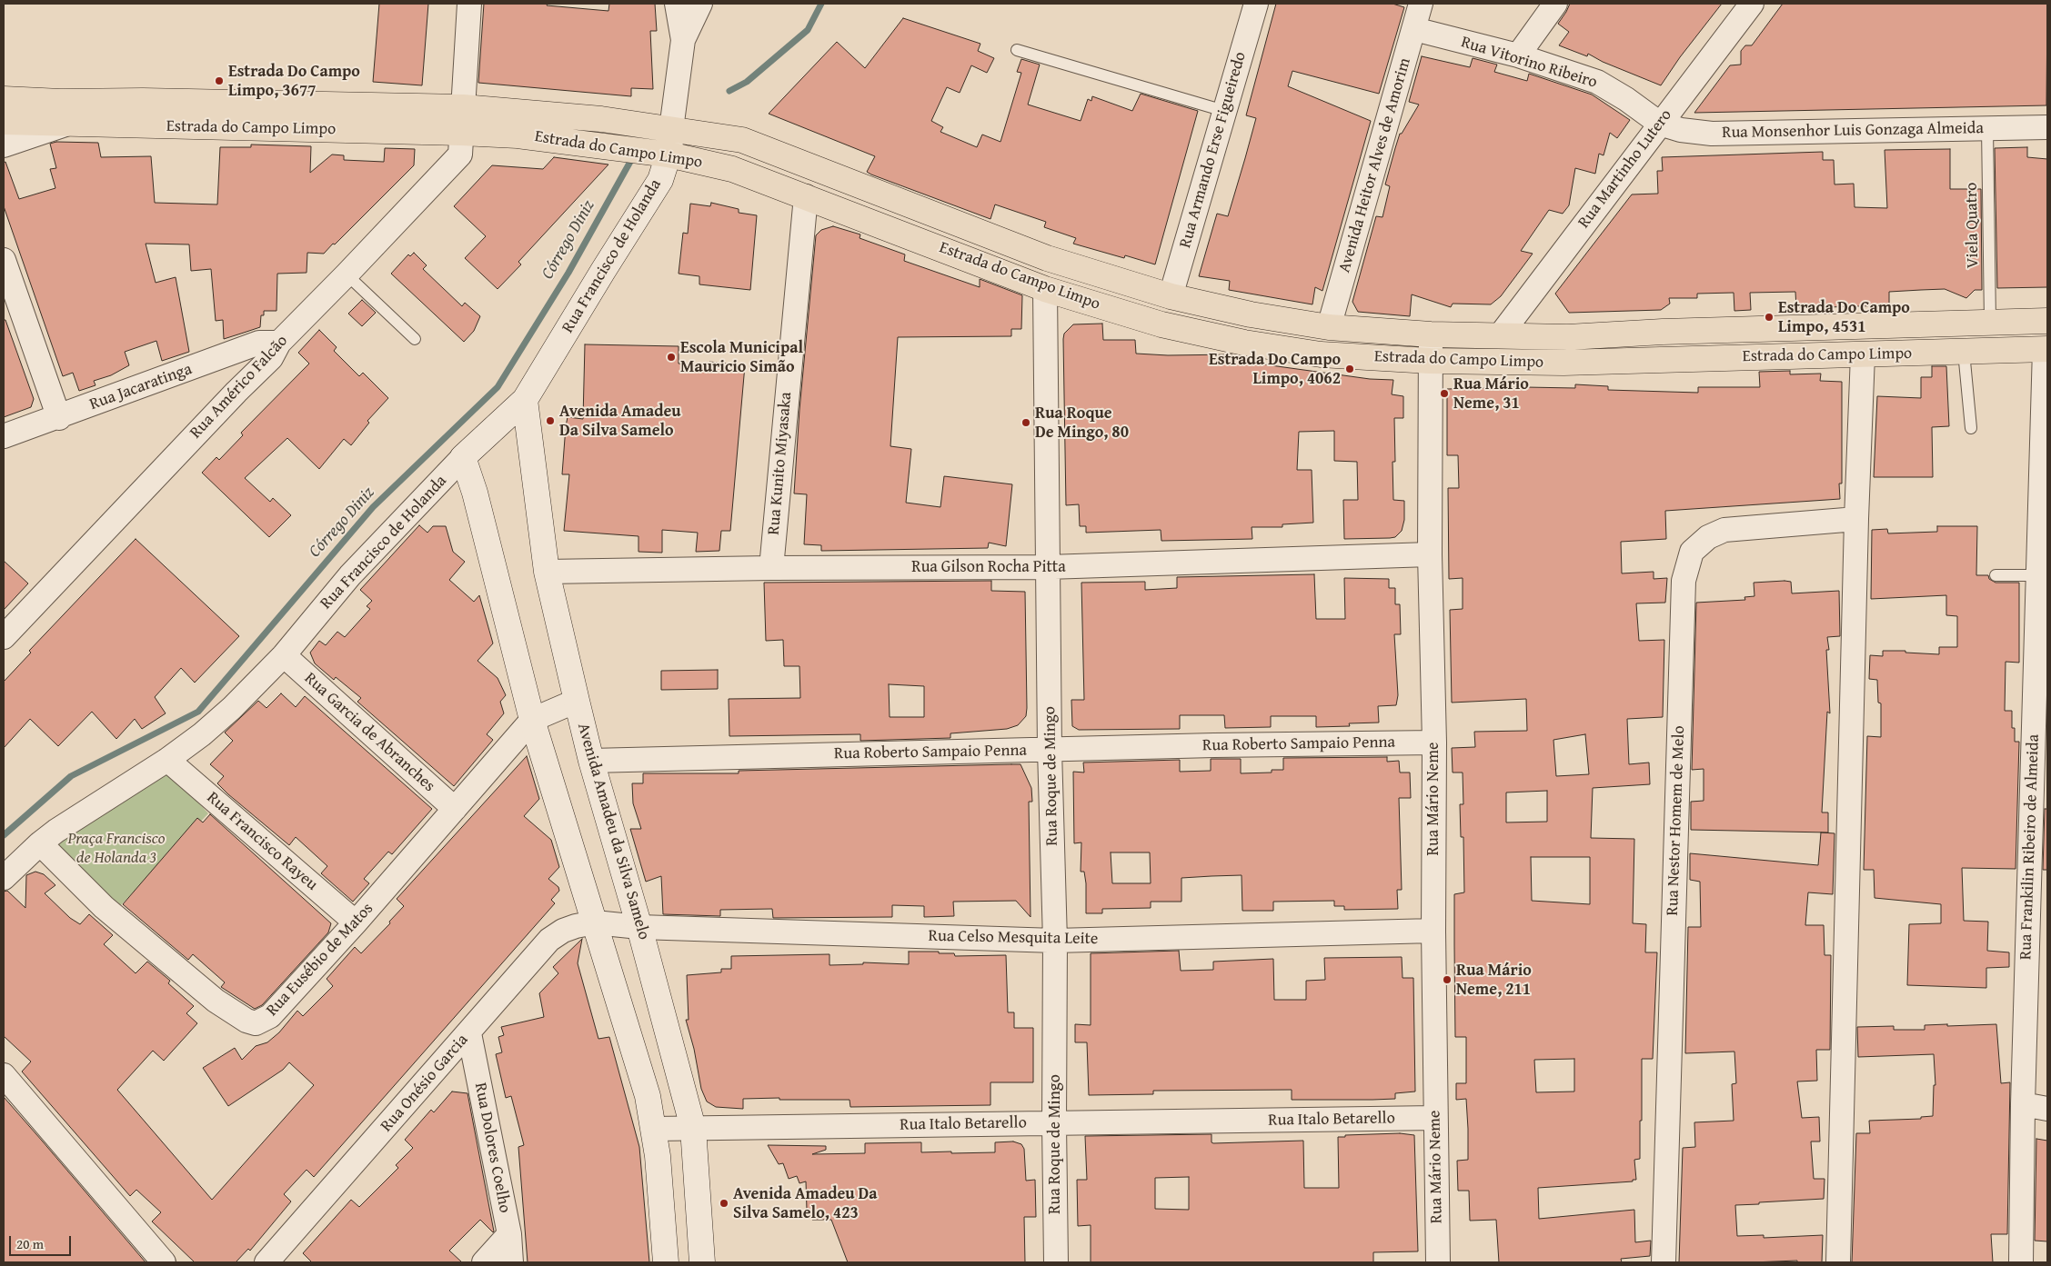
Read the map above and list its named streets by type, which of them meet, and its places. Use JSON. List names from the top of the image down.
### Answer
{
  "streets": {
    "main road": ["Estrada do Campo Limpo"],
    "street": [
      "Rua Vitorino Ribeiro",
      "Rua Monsenhor Luis Gonzaga Almeida",
      "Rua Armando Erse Figueiredo",
      "Avenida Heitor Alves de Amorim",
      "Rua Martinho Lutero",
      "Rua Francisco de Holanda",
      "Rua Jacaratinga",
      "Rua Américo Falcão",
      "Rua Kunito Miyasaka",
      "Rua Gilson Rocha Pitta",
      "Rua Garcia de Abranches",
      "Rua Roberto Sampaio Penna",
      "Rua Roque de Mingo",
      "Rua Mário Neme",
      "Rua Nestor Homem de Melo",
      "Avenida Amadeu da Silva Samelo",
      "Rua Francisco Rayeu",
      "Rua Frankilin Ribeiro de Almeida",
      "Rua Celso Mesquita Leite",
      "Rua Eusébio de Matos",
      "Rua Onésio Garcia",
      "Rua Italo Betarello",
      "Rua Dolores Coelho"
    ],
    "lane": ["Viela Quatro"]
  },
  "crossings": [
    ["Rua Vitorino Ribeiro", "Rua Monsenhor Luis Gonzaga Almeida"],
    ["Rua Vitorino Ribeiro", "Avenida Heitor Alves de Amorim"],
    ["Rua Vitorino Ribeiro", "Rua Martinho Lutero"],
    ["Estrada do Campo Limpo", "Rua Armando Erse Figueiredo"],
    ["Estrada do Campo Limpo", "Avenida Heitor Alves de Amorim"],
    ["Estrada do Campo Limpo", "Rua Martinho Lutero"],
    ["Estrada do Campo Limpo", "Viela Quatro"],
    ["Estrada do Campo Limpo", "Rua Francisco de Holanda"],
    ["Estrada do Campo Limpo", "Rua Américo Falcão"],
    ["Estrada do Campo Limpo", "Rua Kunito Miyasaka"],
    ["Estrada do Campo Limpo", "Rua Roque de Mingo"],
    ["Estrada do Campo Limpo", "Rua Mário Neme"],
    ["Estrada do Campo Limpo", "Rua Frankilin Ribeiro de Almeida"],
    ["Rua Monsenhor Luis Gonzaga Almeida", "Rua Martinho Lutero"],
    ["Rua Monsenhor Luis Gonzaga Almeida", "Viela Quatro"],
    ["Rua Francisco de Holanda", "Rua Garcia de Abranches"],
    ["Rua Francisco de Holanda", "Avenida Amadeu da Silva Samelo"],
    ["Rua Francisco de Holanda", "Rua Francisco Rayeu"],
    ["Rua Francisco de Holanda", "Rua Eusébio de Matos"],
    ["Rua Jacaratinga", "Rua Américo Falcão"],
    ["Rua Kunito Miyasaka", "Rua Gilson Rocha Pitta"],
    ["Rua Gilson Rocha Pitta", "Rua Roque de Mingo"],
    ["Rua Gilson Rocha Pitta", "Rua Mário Neme"],
    ["Rua Gilson Rocha Pitta", "Avenida Amadeu da Silva Samelo"],
    ["Rua Garcia de Abranches", "Rua Eusébio de Matos"],
    ["Rua Roberto Sampaio Penna", "Rua Roque de Mingo"],
    ["Rua Roberto Sampaio Penna", "Rua Mário Neme"],
    ["Rua Roberto Sampaio Penna", "Avenida Amadeu da Silva Samelo"],
    ["Rua Roque de Mingo", "Rua Celso Mesquita Leite"],
    ["Rua Roque de Mingo", "Rua Italo Betarello"],
    ["Rua Mário Neme", "Rua Celso Mesquita Leite"],
    ["Rua Mário Neme", "Rua Italo Betarello"],
    ["Avenida Amadeu da Silva Samelo", "Rua Celso Mesquita Leite"],
    ["Avenida Amadeu da Silva Samelo", "Rua Italo Betarello"],
    ["Rua Francisco Rayeu", "Rua Eusébio de Matos"],
    ["Rua Celso Mesquita Leite", "Rua Onésio Garcia"],
    ["Rua Onésio Garcia", "Rua Dolores Coelho"]
  ],
  "water": ["Córrego Diniz"],
  "parks": ["Praça Francisco de Holanda 3"],
  "places": [
    "Estrada Do Campo Limpo, 3677",
    "Estrada Do Campo Limpo, 4531",
    "Escola Municipal Mauricio Simão",
    "Estrada Do Campo Limpo, 4062",
    "Rua Mário Neme, 31",
    "Avenida Amadeu Da Silva Samelo",
    "Rua Roque De Mingo, 80",
    "Rua Mário Neme, 211",
    "Avenida Amadeu Da Silva Samelo, 423"
  ],
  "scale_bar": "20 m"
}
